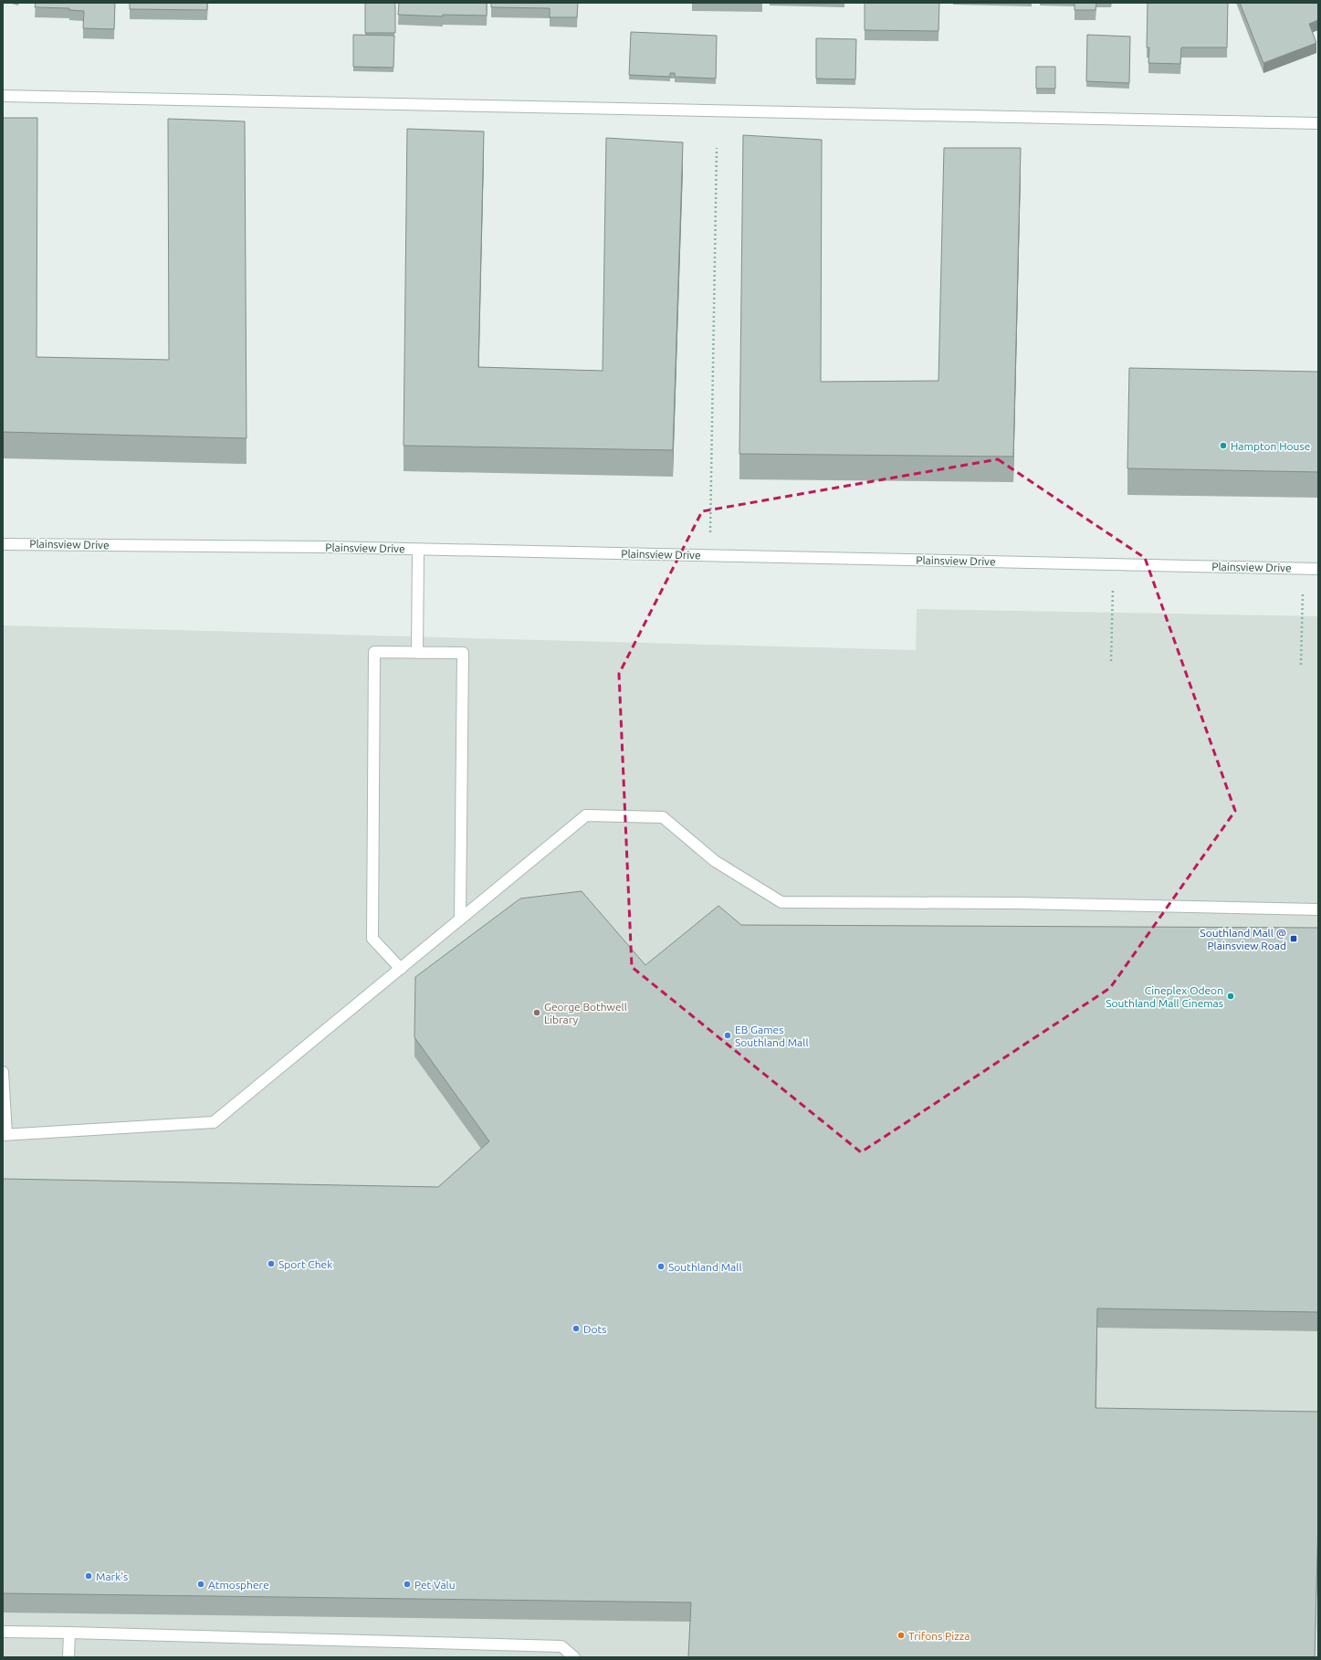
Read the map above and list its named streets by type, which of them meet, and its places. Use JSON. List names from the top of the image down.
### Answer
{
  "streets": {
    "street": ["Plainsview Drive"]
  },
  "places": {
    "other": [
      "Hampton House",
      "Cineplex Odeon Southland Mall Cinemas",
      "George Bothwell Library",
      "EB Games Southland Mall",
      "Sport Chek",
      "Southland Mall",
      "Dots",
      "Mark's",
      "Atmosphere",
      "Pet Valu",
      "Trifons Pizza"
    ],
    "transit": ["Southland Mall @ Plainsview Road"]
  }
}
